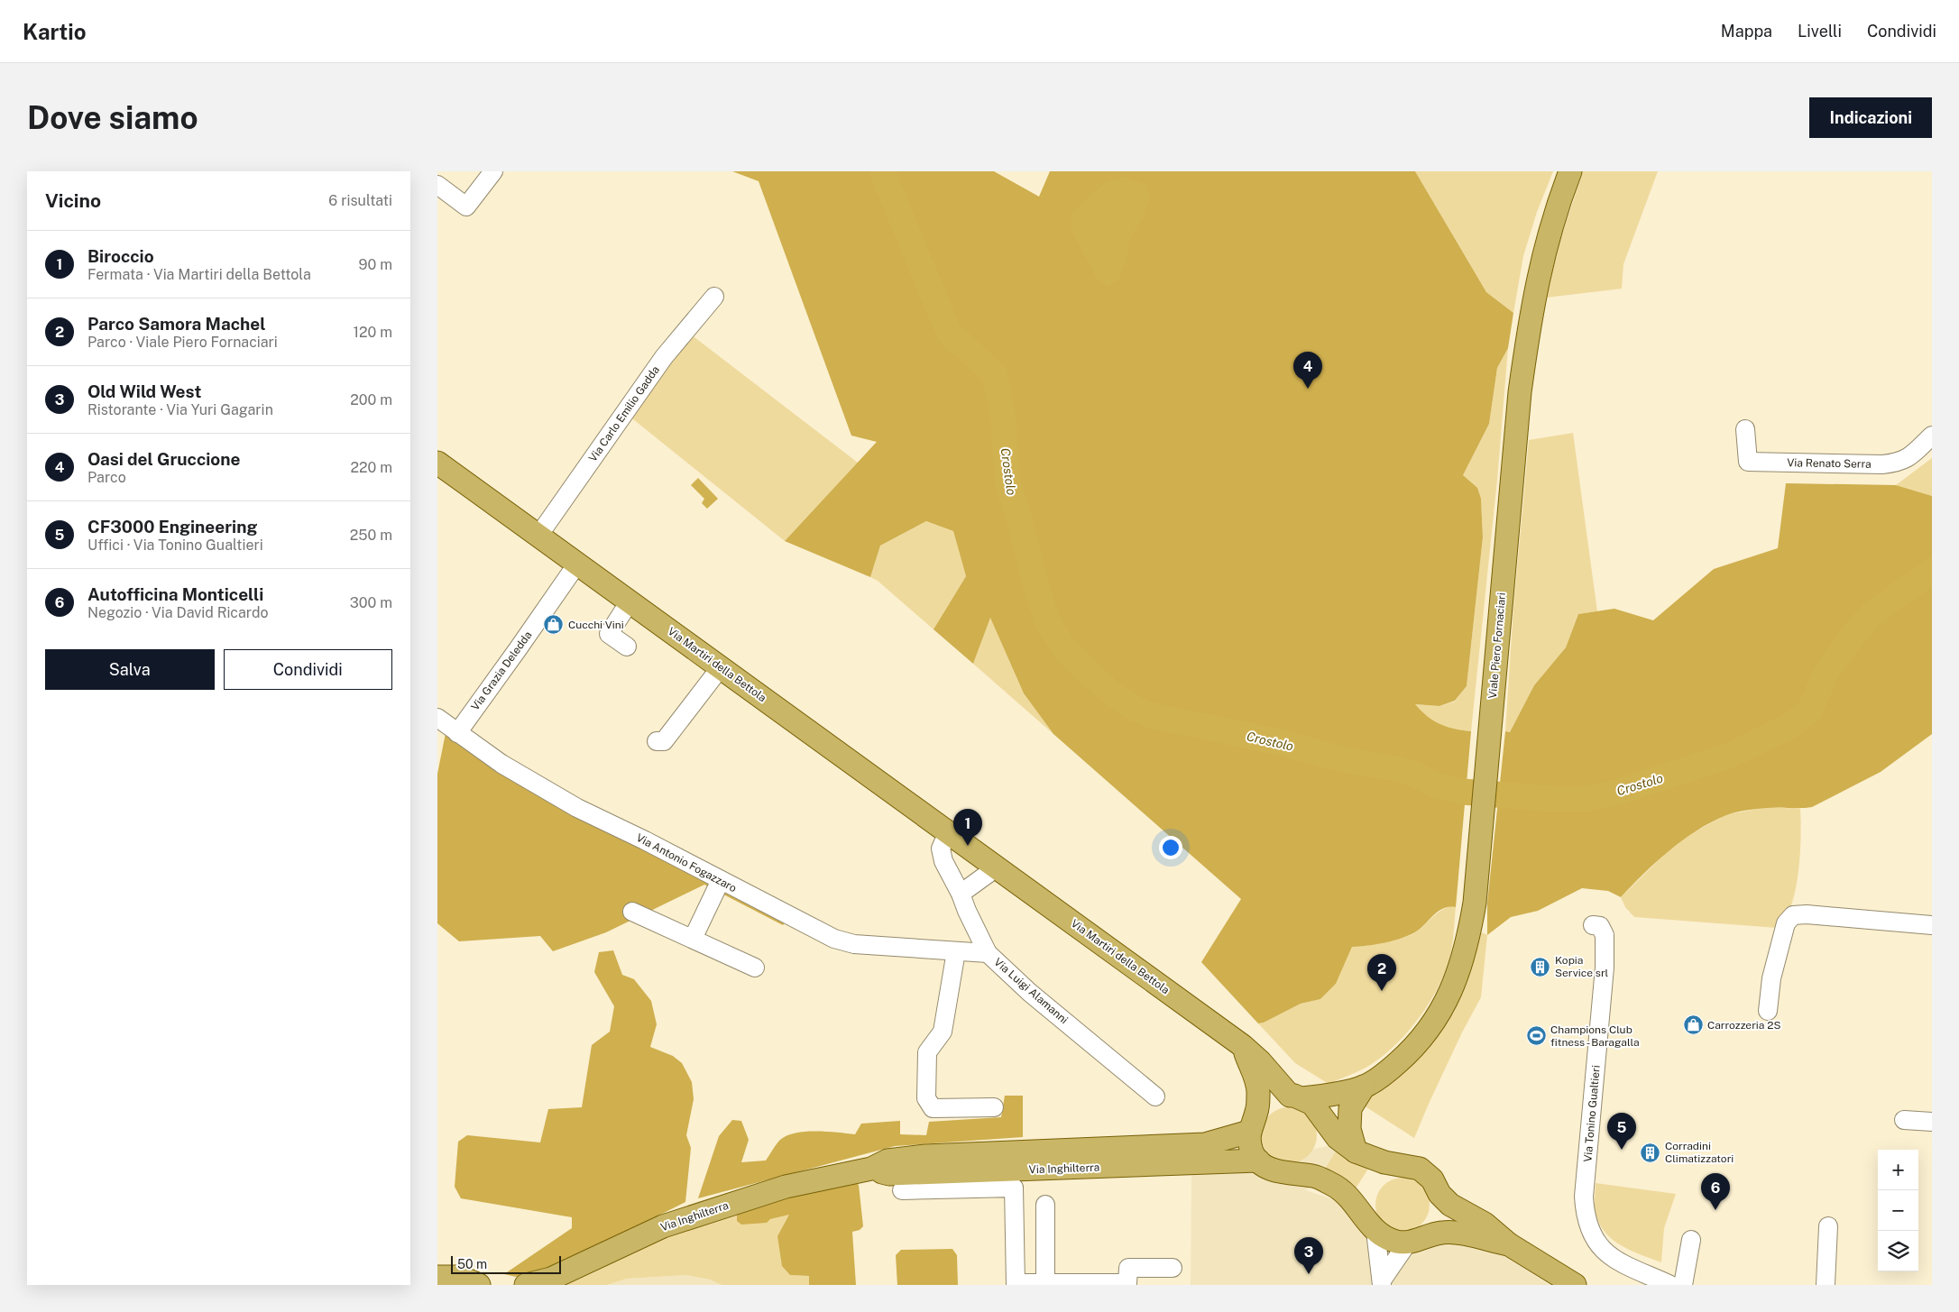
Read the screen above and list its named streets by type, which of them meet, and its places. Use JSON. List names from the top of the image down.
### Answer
{
  "streets": {
    "main road": ["Viale Piero Fornaciari", "Via Martiri della Bettola", "Via Inghilterra"],
    "street": [
      "Via Carlo Emilio Gadda",
      "Via Renato Serra",
      "Via Grazia Deledda",
      "Via Antonio Fogazzaro",
      "Via Luigi Alamanni",
      "Via Tonino Gualtieri"
    ]
  },
  "crossings": [
    ["Via Carlo Emilio Gadda", "Via Martiri della Bettola"],
    ["Viale Piero Fornaciari", "Via Martiri della Bettola"],
    ["Via Martiri della Bettola", "Via Grazia Deledda"],
    ["Via Martiri della Bettola", "Via Luigi Alamanni"],
    ["Via Martiri della Bettola", "Via Inghilterra"],
    ["Via Grazia Deledda", "Via Antonio Fogazzaro"],
    ["Via Antonio Fogazzaro", "Via Luigi Alamanni"]
  ],
  "water": ["Crostolo"],
  "places": {
    "shop": ["Cucchi Vini", "Carrozzeria 2S"],
    "building": ["Kopia Service srl", "Corradini Climatizzatori"],
    "sports": ["Champions Club fitness - Baragalla"]
  },
  "scale_bar": "50 m",
  "page": {
    "header": "Kartio",
    "nav": ["Mappa", "Livelli", "Condividi"],
    "buttons": [
      "Indicazioni",
      ["Salva", "Condividi"]
    ],
    "title": "Dove siamo",
    "heading": ["Vicino", "6 risultati"],
    "list": [
      {
        "mark": "1",
        "name": "Biroccio",
        "note": "Fermata · Via Martiri della Bettola",
        "value": "90 m"
      },
      {
        "mark": "2",
        "name": "Parco Samora Machel",
        "note": "Parco · Viale Piero Fornaciari",
        "value": "120 m"
      },
      {
        "mark": "3",
        "name": "Old Wild West",
        "note": "Ristorante · Via Yuri Gagarin",
        "value": "200 m"
      },
      {
        "mark": "4",
        "name": "Oasi del Gruccione",
        "note": "Parco",
        "value": "220 m"
      },
      {
        "mark": "5",
        "name": "CF3000 Engineering",
        "note": "Uffici · Via Tonino Gualtieri",
        "value": "250 m"
      },
      {
        "mark": "6",
        "name": "Autofficina Monticelli",
        "note": "Negozio · Via David Ricardo",
        "value": "300 m"
      }
    ],
    "pins": [
      "4",
      "1",
      "2",
      "5",
      "6",
      "3"
    ],
    "map_buttons": ["+", "−"],
    "scale": "50 m"
  }
}
